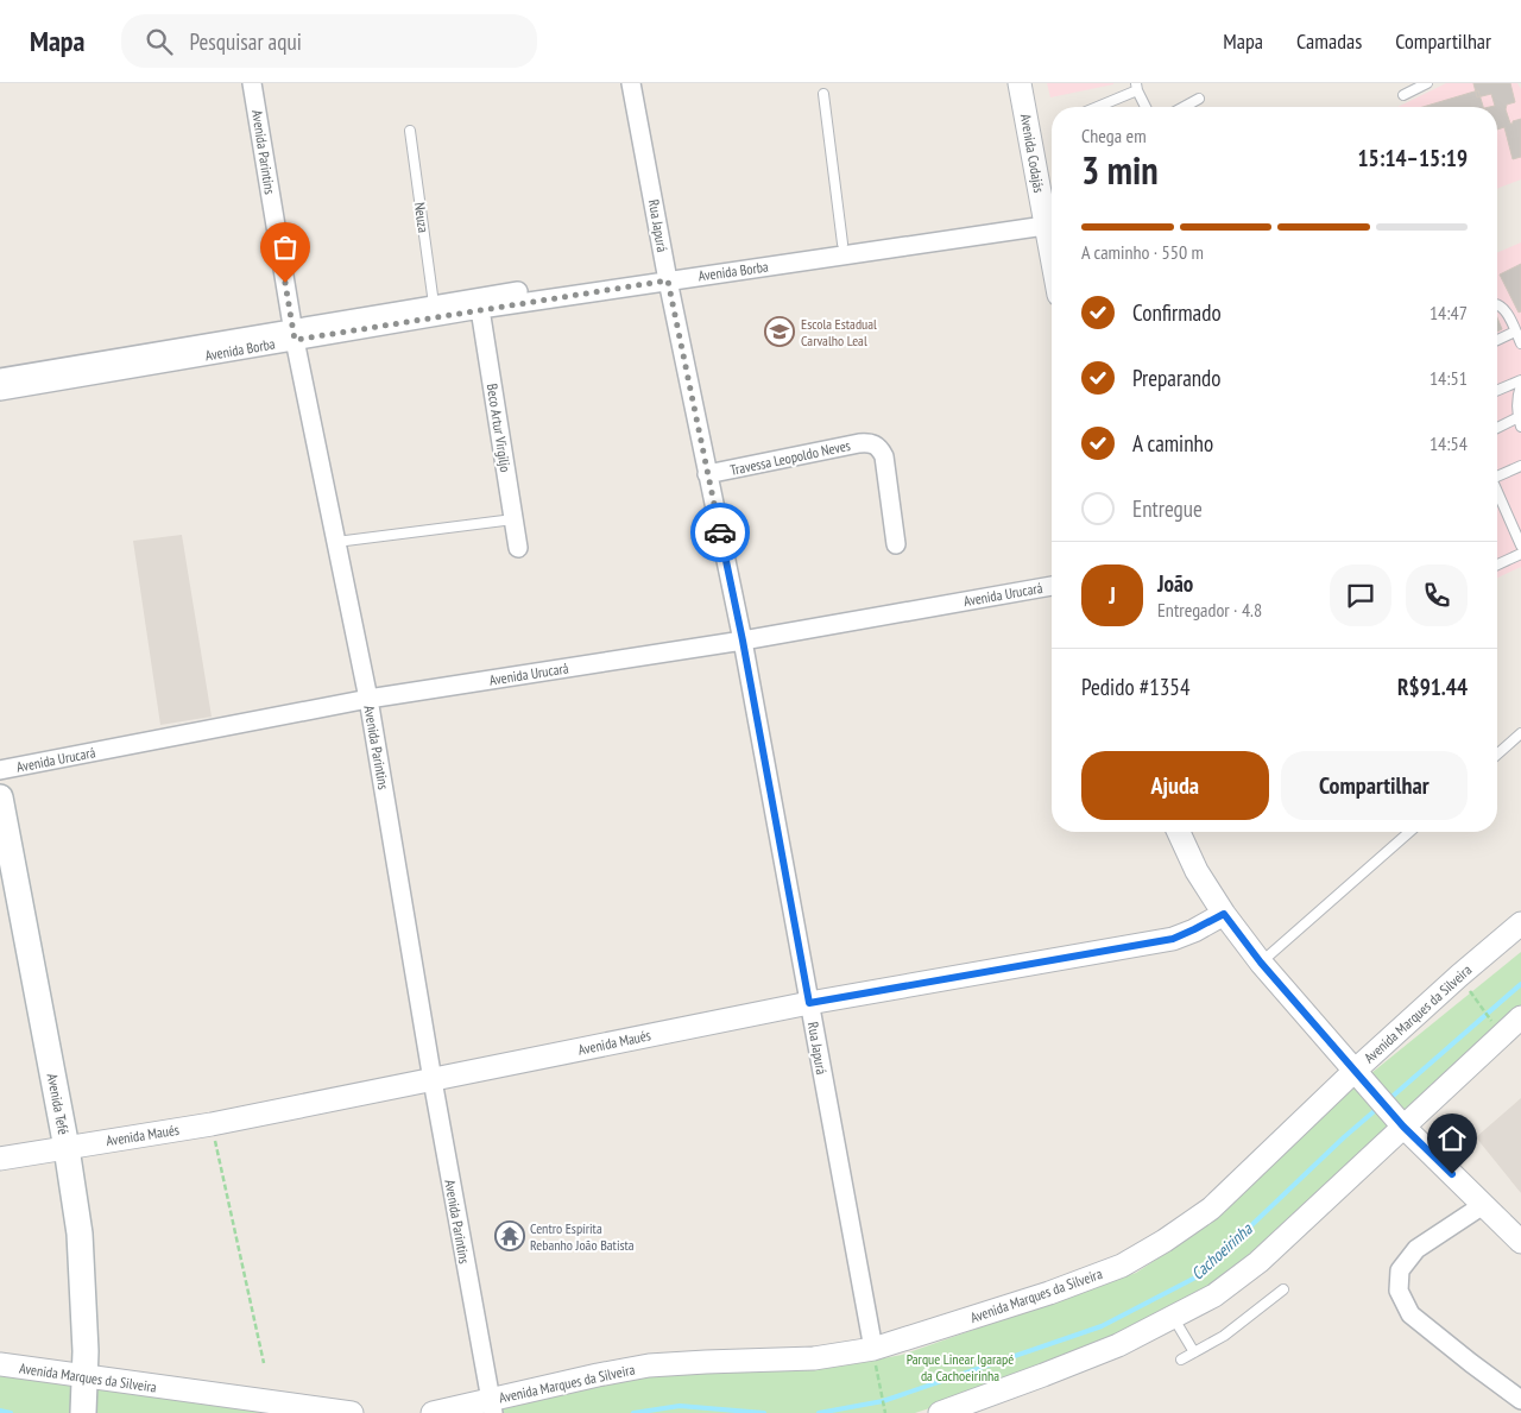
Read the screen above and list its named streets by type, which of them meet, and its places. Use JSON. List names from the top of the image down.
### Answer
{
  "streets": {
    "main road": ["Avenida Tefé"],
    "street": [
      "Avenida Parintins",
      "Avenida Codajás",
      "Rua Japurá",
      "Avenida Borba",
      "Beco Artur Virgiljo",
      "Travessa Leopoldo Neves",
      "Avenida Urucará",
      "Avenida Marques da Silveira",
      "Avenida Maués"
    ],
    "lane": ["Neuza"]
  },
  "crossings": [
    ["Avenida Parintins", "Avenida Borba"],
    ["Avenida Parintins", "Avenida Urucará"],
    ["Avenida Parintins", "Avenida Marques da Silveira"],
    ["Avenida Parintins", "Avenida Maués"],
    ["Avenida Codajás", "Avenida Borba"],
    ["Neuza", "Avenida Borba"],
    ["Rua Japurá", "Avenida Borba"],
    ["Rua Japurá", "Travessa Leopoldo Neves"],
    ["Rua Japurá", "Avenida Urucará"],
    ["Rua Japurá", "Avenida Marques da Silveira"],
    ["Rua Japurá", "Avenida Maués"],
    ["Avenida Borba", "Beco Artur Virgiljo"],
    ["Avenida Marques da Silveira", "Avenida Tefé"],
    ["Avenida Maués", "Avenida Tefé"]
  ],
  "water": ["Cachoeirinha"],
  "parks": ["Parque Linear Igarapé da Cachoeirinha"],
  "places": {
    "school or university": ["Escola Estadual Carvalho Leal"],
    "temple": ["Centro Espírita Rebanho João Batista"]
  },
  "page": {
    "header": "Mapa",
    "search": "Pesquisar aqui",
    "nav": ["Mapa", "Camadas", "Compartilhar"],
    "heading": ["3 min", "Chega em", "15:14–15:19"],
    "panel": [
      "João",
      "Entregador · 4.8",
      "Pedido #1354",
      "R$91.44"
    ],
    "bar": "A caminho · 550 m",
    "list": [
      ["Confirmado", "14:47"],
      ["Preparando", "14:51"],
      ["A caminho", "14:54"],
      "Entregue"
    ],
    "round": "J",
    "buttons": ["Ajuda", "Compartilhar"]
  }
}
